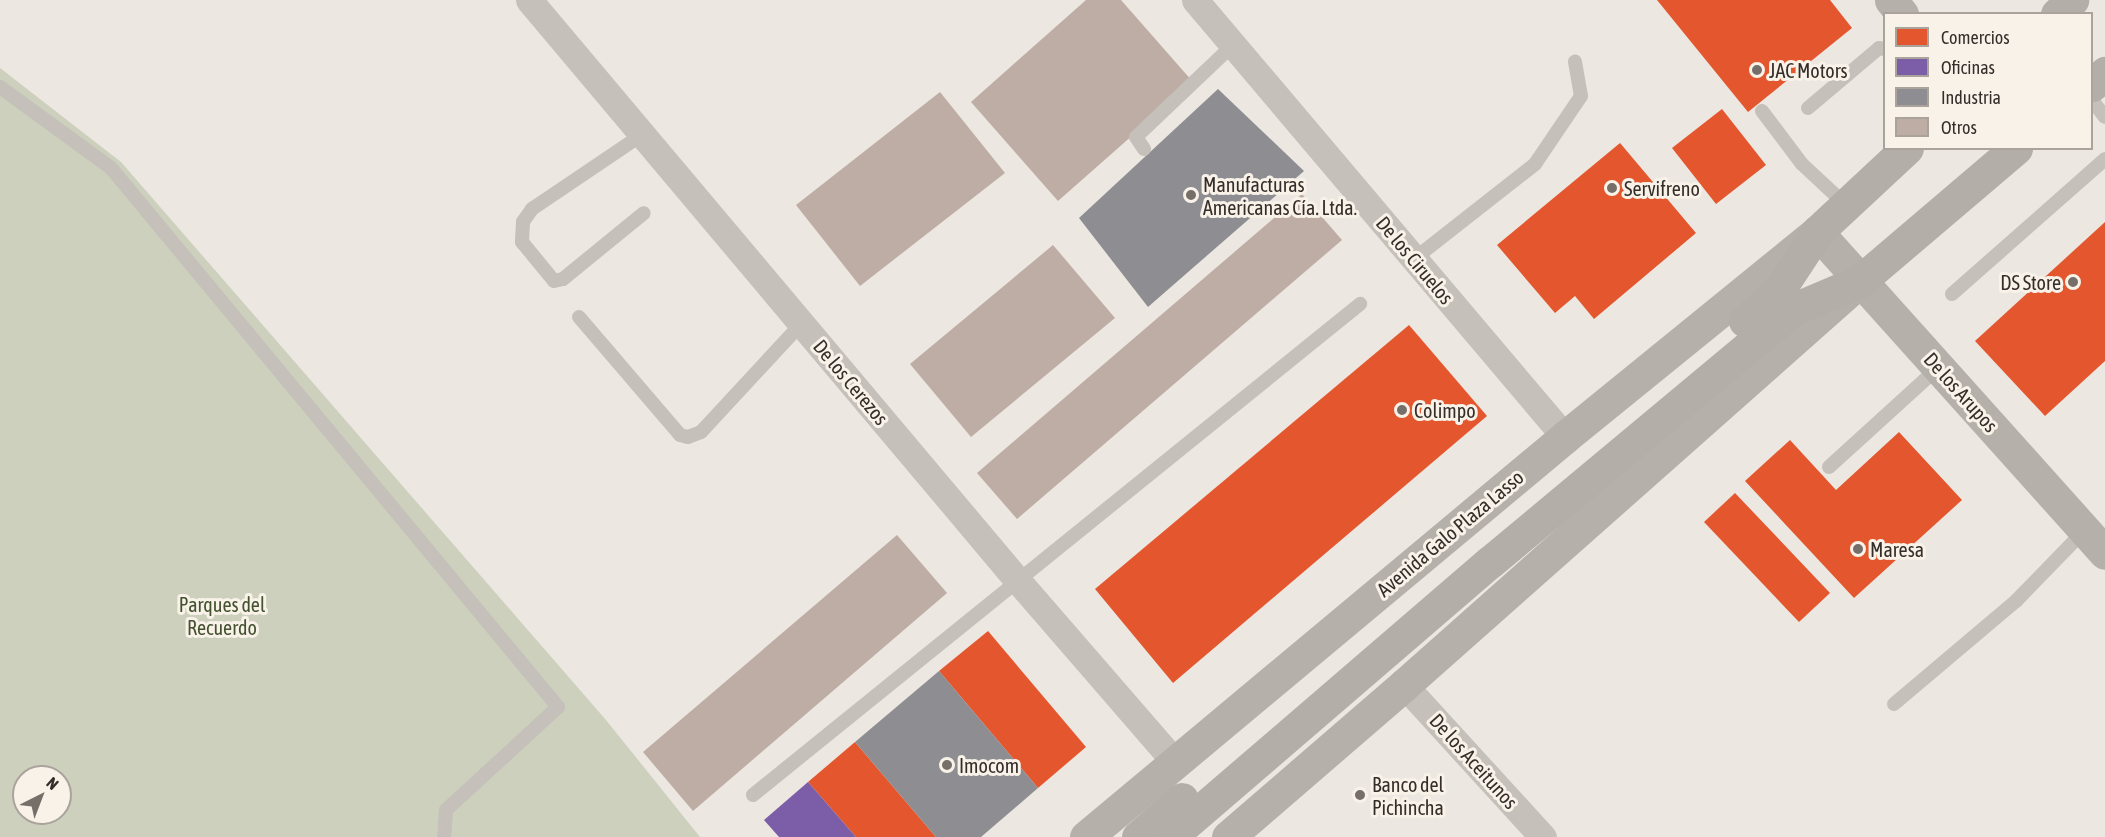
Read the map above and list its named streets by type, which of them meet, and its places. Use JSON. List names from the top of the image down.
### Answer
{
  "streets": {
    "main road": ["De los Arupos", "Avenida Galo Plaza Lasso"],
    "street": ["De los Ciruelos", "De los Cerezos", "De los Aceitunos"]
  },
  "crossings": [
    ["De los Ciruelos", "Avenida Galo Plaza Lasso"],
    ["De los Cerezos", "Avenida Galo Plaza Lasso"],
    ["De los Arupos", "Avenida Galo Plaza Lasso"]
  ],
  "parks": ["Parques del Recuerdo"],
  "places": [
    "JAC Motors",
    "Servifreno",
    "Manufacturas Americanas Cía. Ltda.",
    "DS Store",
    "Colimpo",
    "Maresa",
    "Imocom",
    "Banco del Pichincha"
  ],
  "legend": [
    "Comercios",
    "Oficinas",
    "Industria",
    "Otros"
  ],
  "north": "top right"
}
